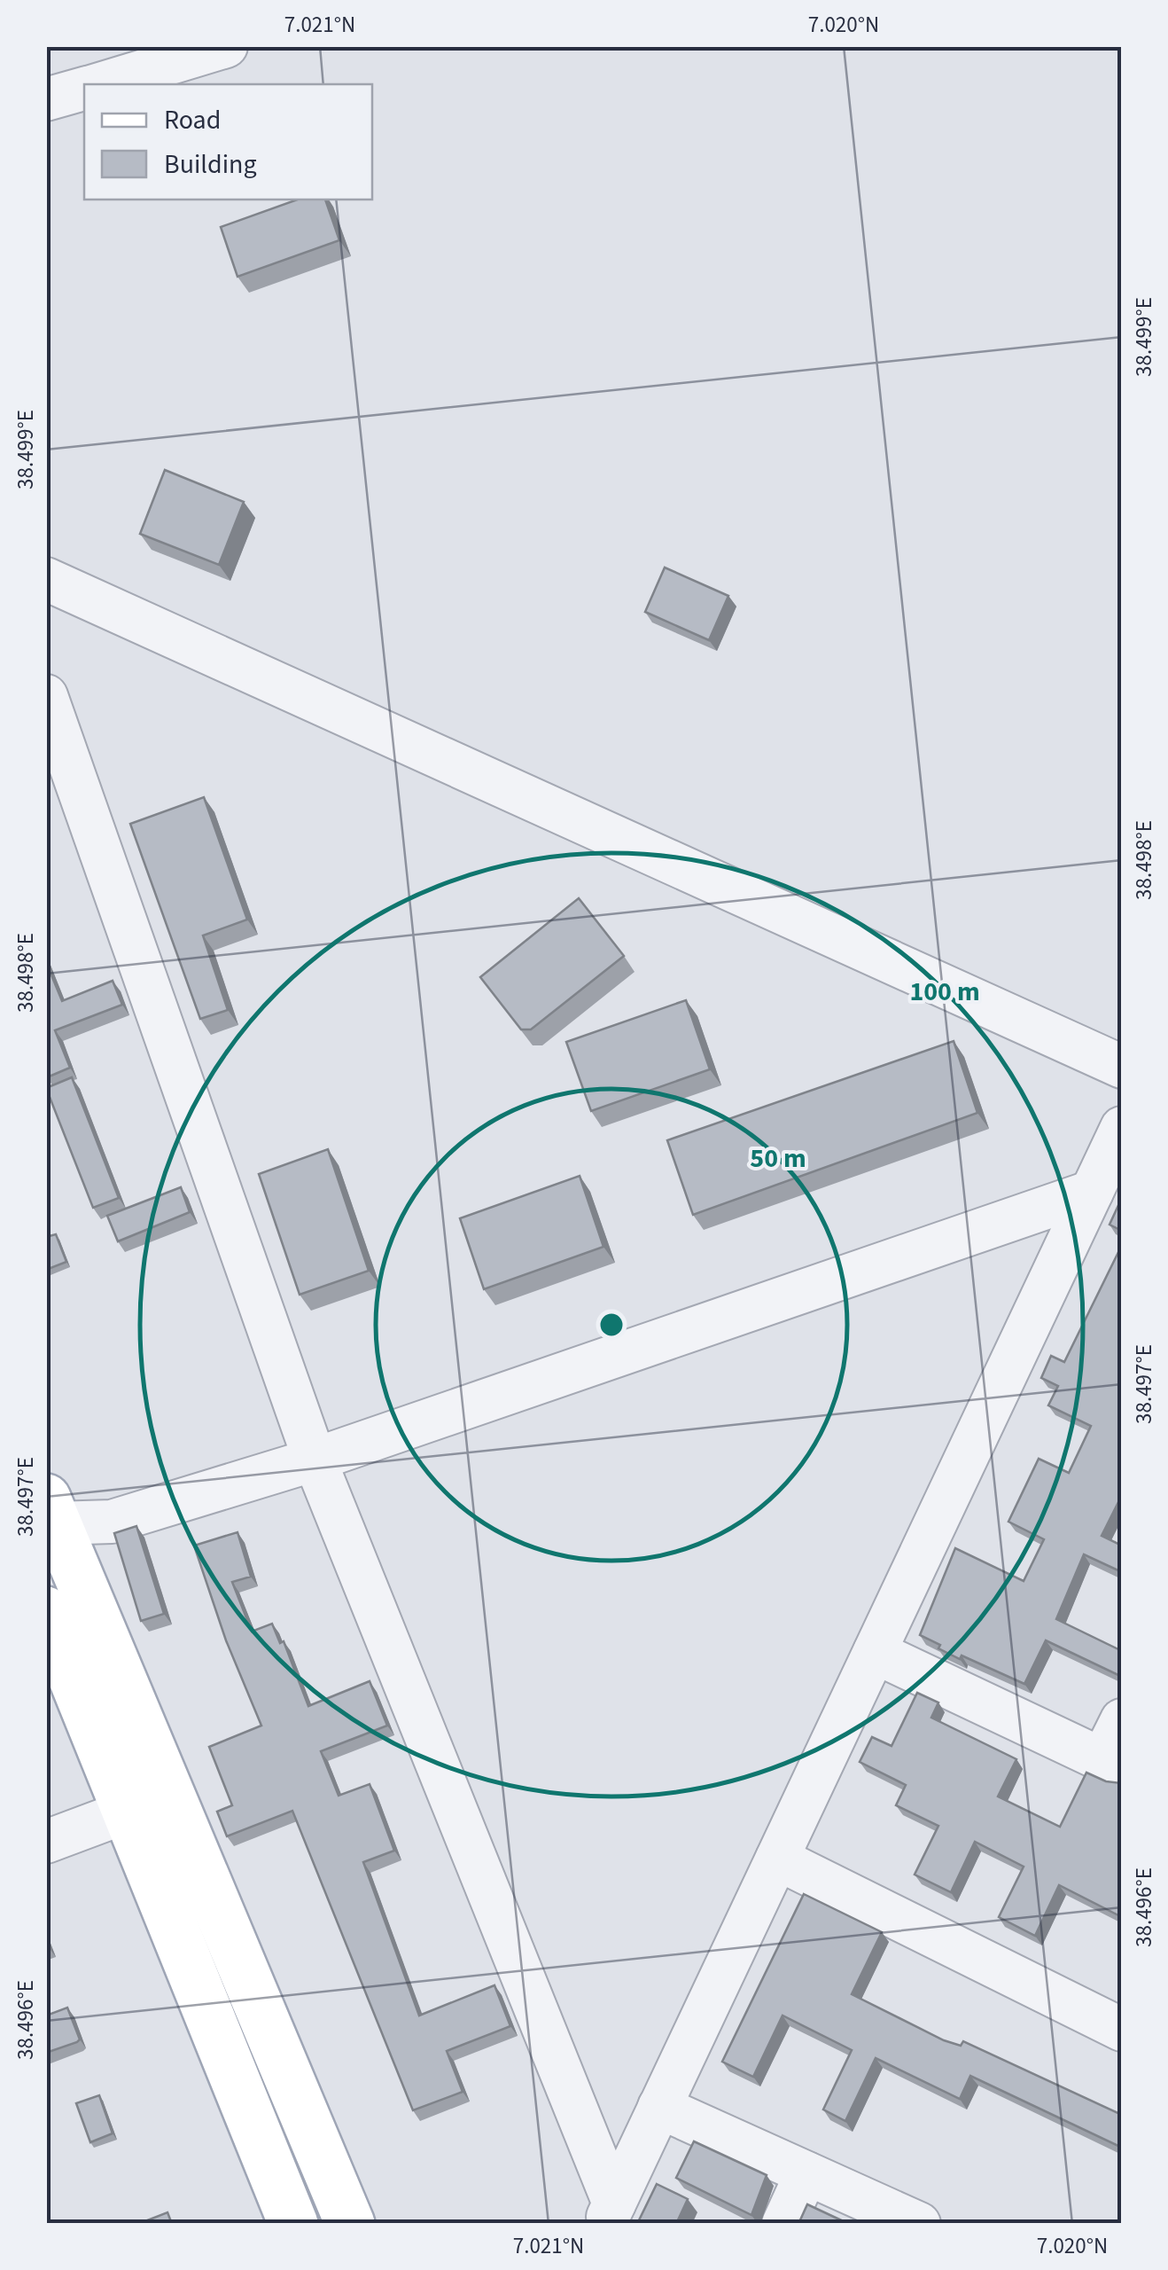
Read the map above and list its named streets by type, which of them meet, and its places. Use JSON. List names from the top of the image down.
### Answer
{
  "legend": ["Road", "Building"],
  "coordinates": [
    "7.021°N",
    "7.020°N",
    "38.499°E",
    "38.498°E",
    "38.497°E",
    "38.496°E"
  ],
  "rings": ["100 m", "50 m"]
}
